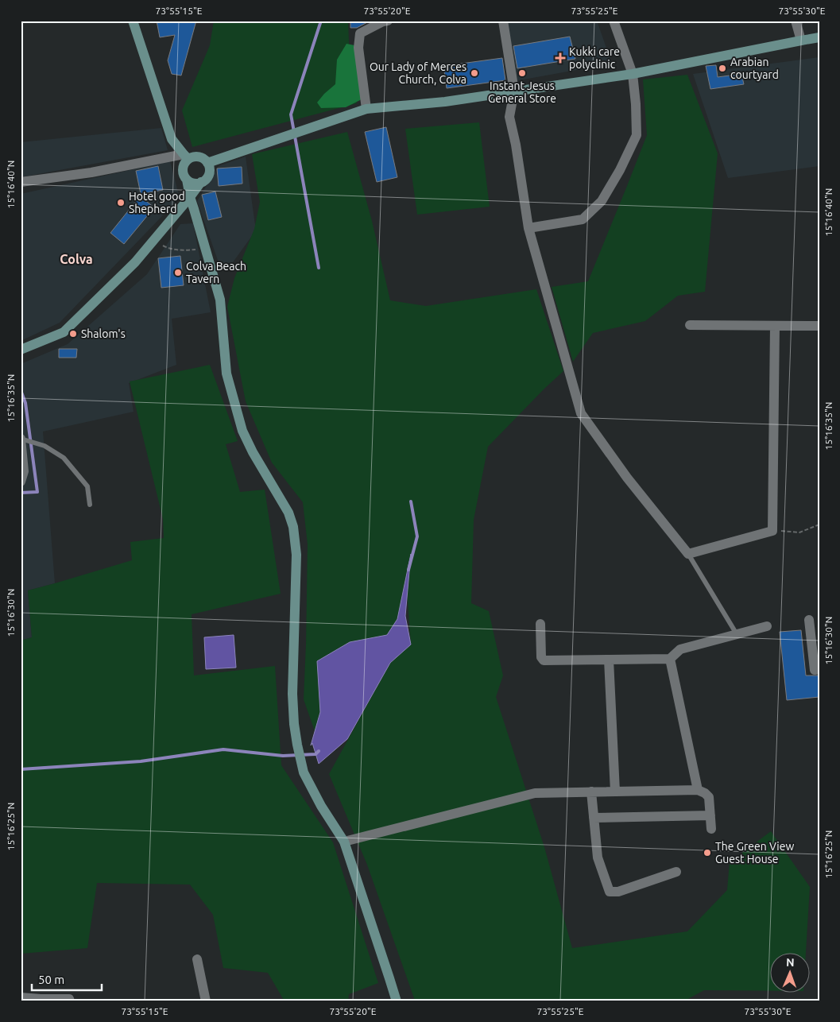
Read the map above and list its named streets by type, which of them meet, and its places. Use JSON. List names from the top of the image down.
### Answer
{
  "districts": ["Colva"],
  "places": {
    "health": ["Kukki care polyclinic"],
    "other": [
      "Arabian courtyard",
      "Our Lady of Merces Church, Colva",
      "Instant Jesus General Store",
      "Hotel good Shepherd",
      "Colva Beach Tavern",
      "Shalom's",
      "The Green View Guest House"
    ]
  },
  "scale_bar": "50 m",
  "north": "top",
  "coordinates": [
    "73°55'15\"E",
    "73°55'20\"E",
    "73°55'25\"E",
    "73°55'30\"E",
    "15°16'40\"N",
    "15°16'35\"N",
    "15°16'30\"N",
    "15°16'25\"N"
  ]
}
